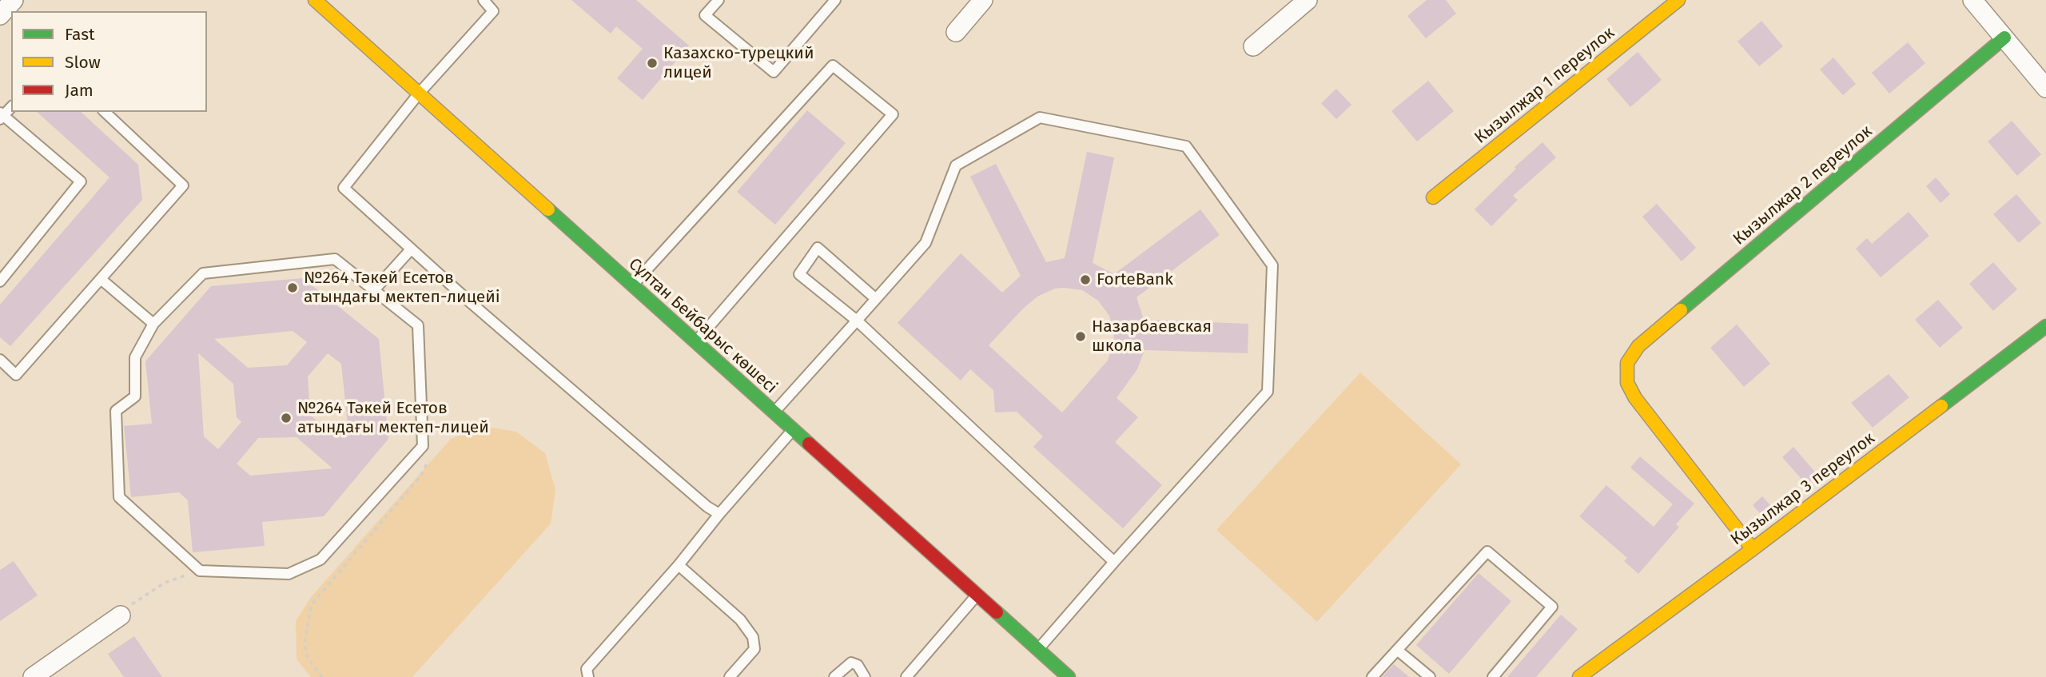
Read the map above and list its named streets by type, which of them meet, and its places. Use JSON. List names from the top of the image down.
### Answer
{
  "streets": {
    "street": [
      "Кызылжар 1 переулок",
      "Кызылжар 2 переулок",
      "Сұлтан Бейбарыс көшесі",
      "Кызылжар 3 переулок"
    ]
  },
  "crossings": [
    ["Кызылжар 2 переулок", "Кызылжар 3 переулок"]
  ],
  "places": [
    "Казахско-турецкий лицей",
    "ForteBank",
    "№264 Тәкей Есетов атындағы мектеп-лицейі",
    "Назарбаевская школа",
    "№264 Тәкей Есетов атындағы мектеп-лицей"
  ],
  "legend": ["Fast", "Slow", "Jam"]
}
